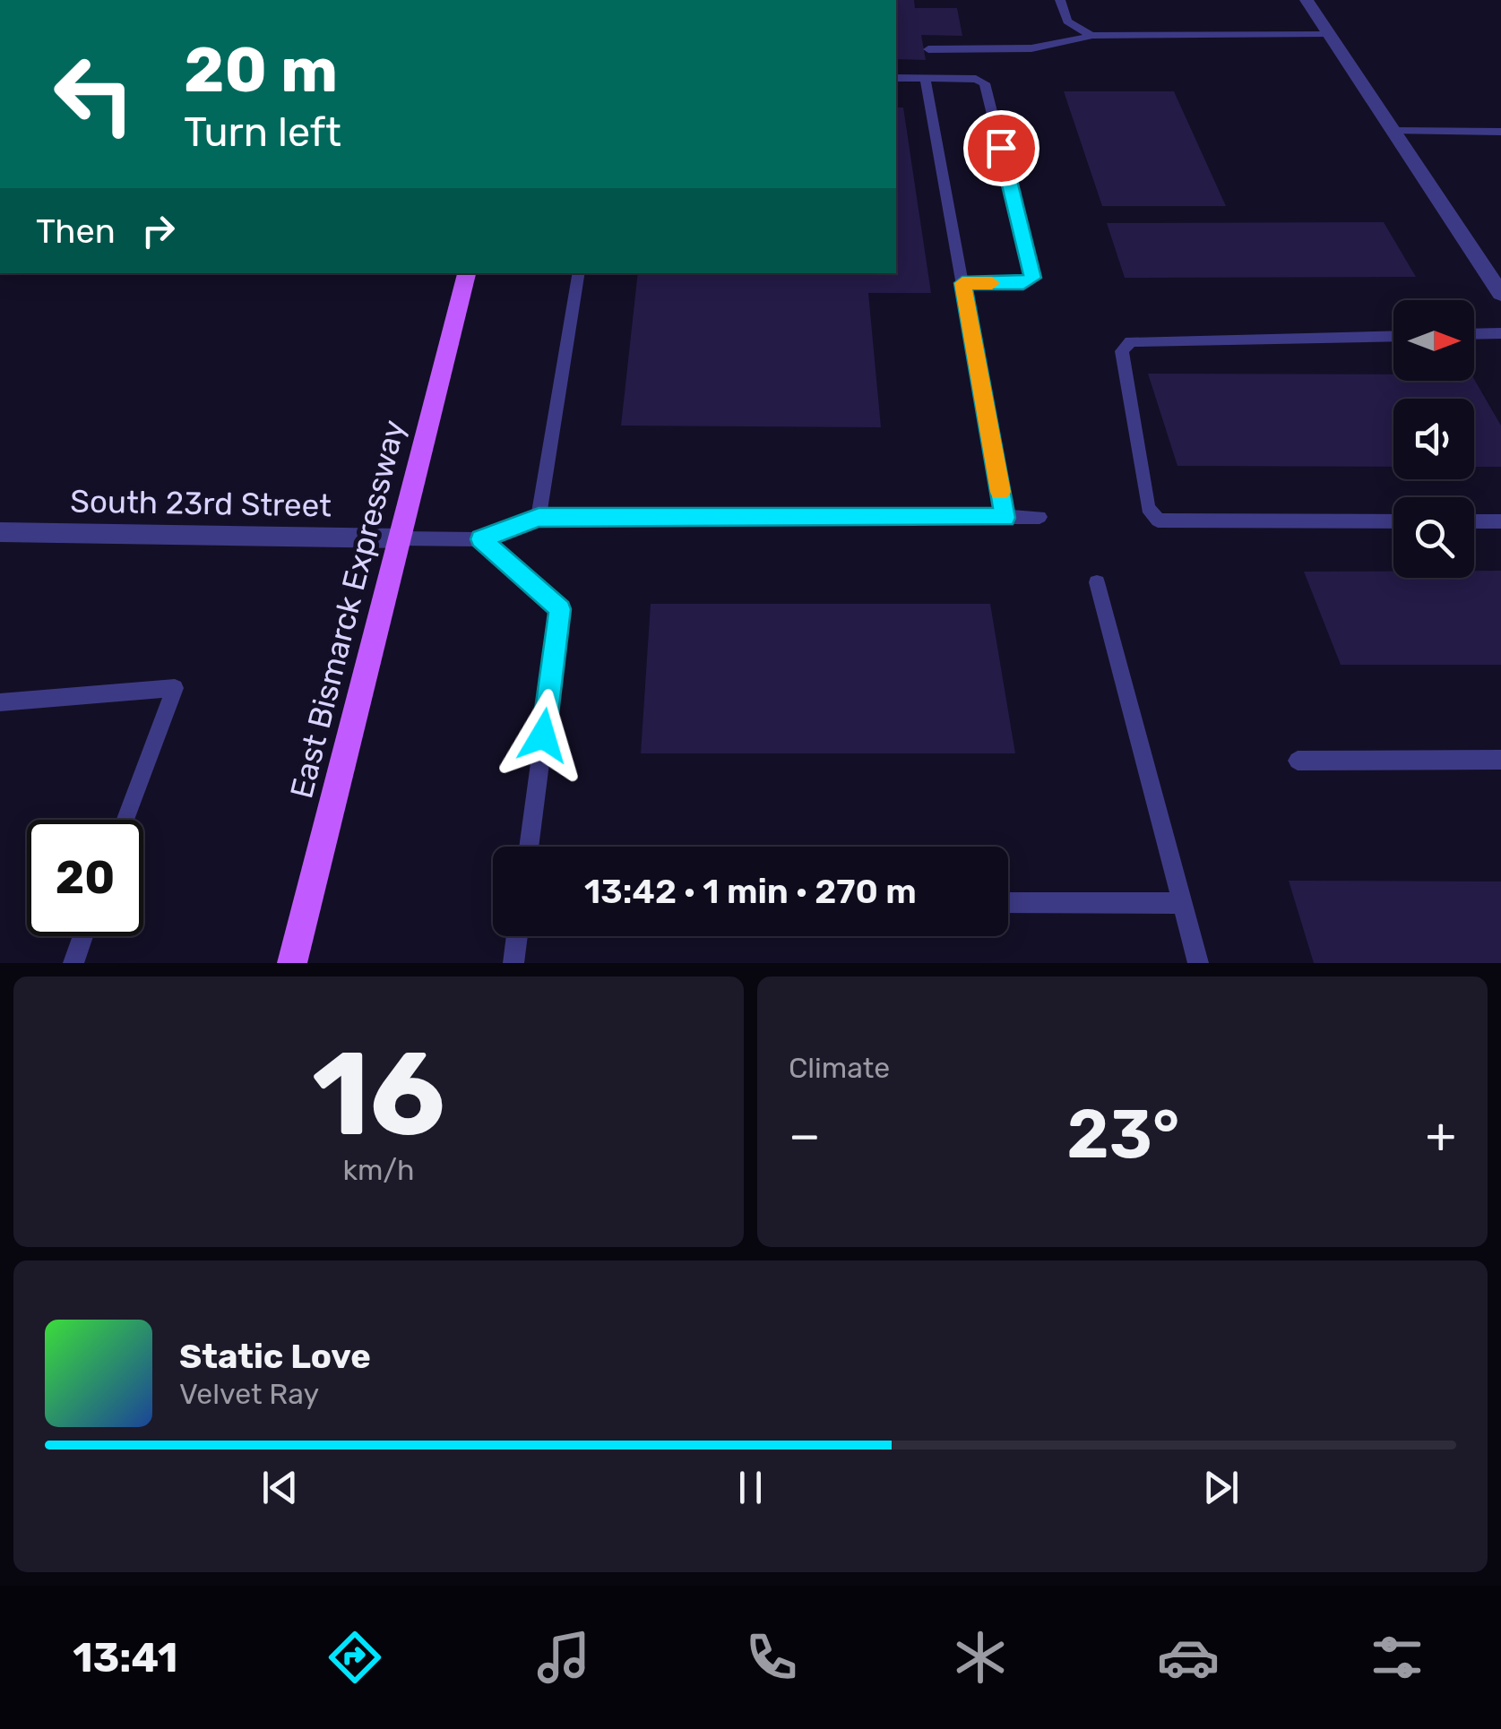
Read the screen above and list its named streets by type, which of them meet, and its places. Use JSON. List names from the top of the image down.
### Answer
{
  "streets": {
    "main road": ["East Bismarck Expressway"],
    "street": ["South 23rd Street"]
  },
  "crossings": [
    ["South 23rd Street", "East Bismarck Expressway"]
  ],
  "north": "right",
  "page": {
    "turn": ["20 m", "Turn left"],
    "then": "Then",
    "limit": "20",
    "trip": "13:42 · 1 min · 270 m",
    "tile": [
      ["16", "km/h"],
      "Climate"
    ],
    "heat": ["−", "23°", "+"],
    "song": ["Static Love", "Velvet Ray"],
    "tabs": "13:41"
  }
}
